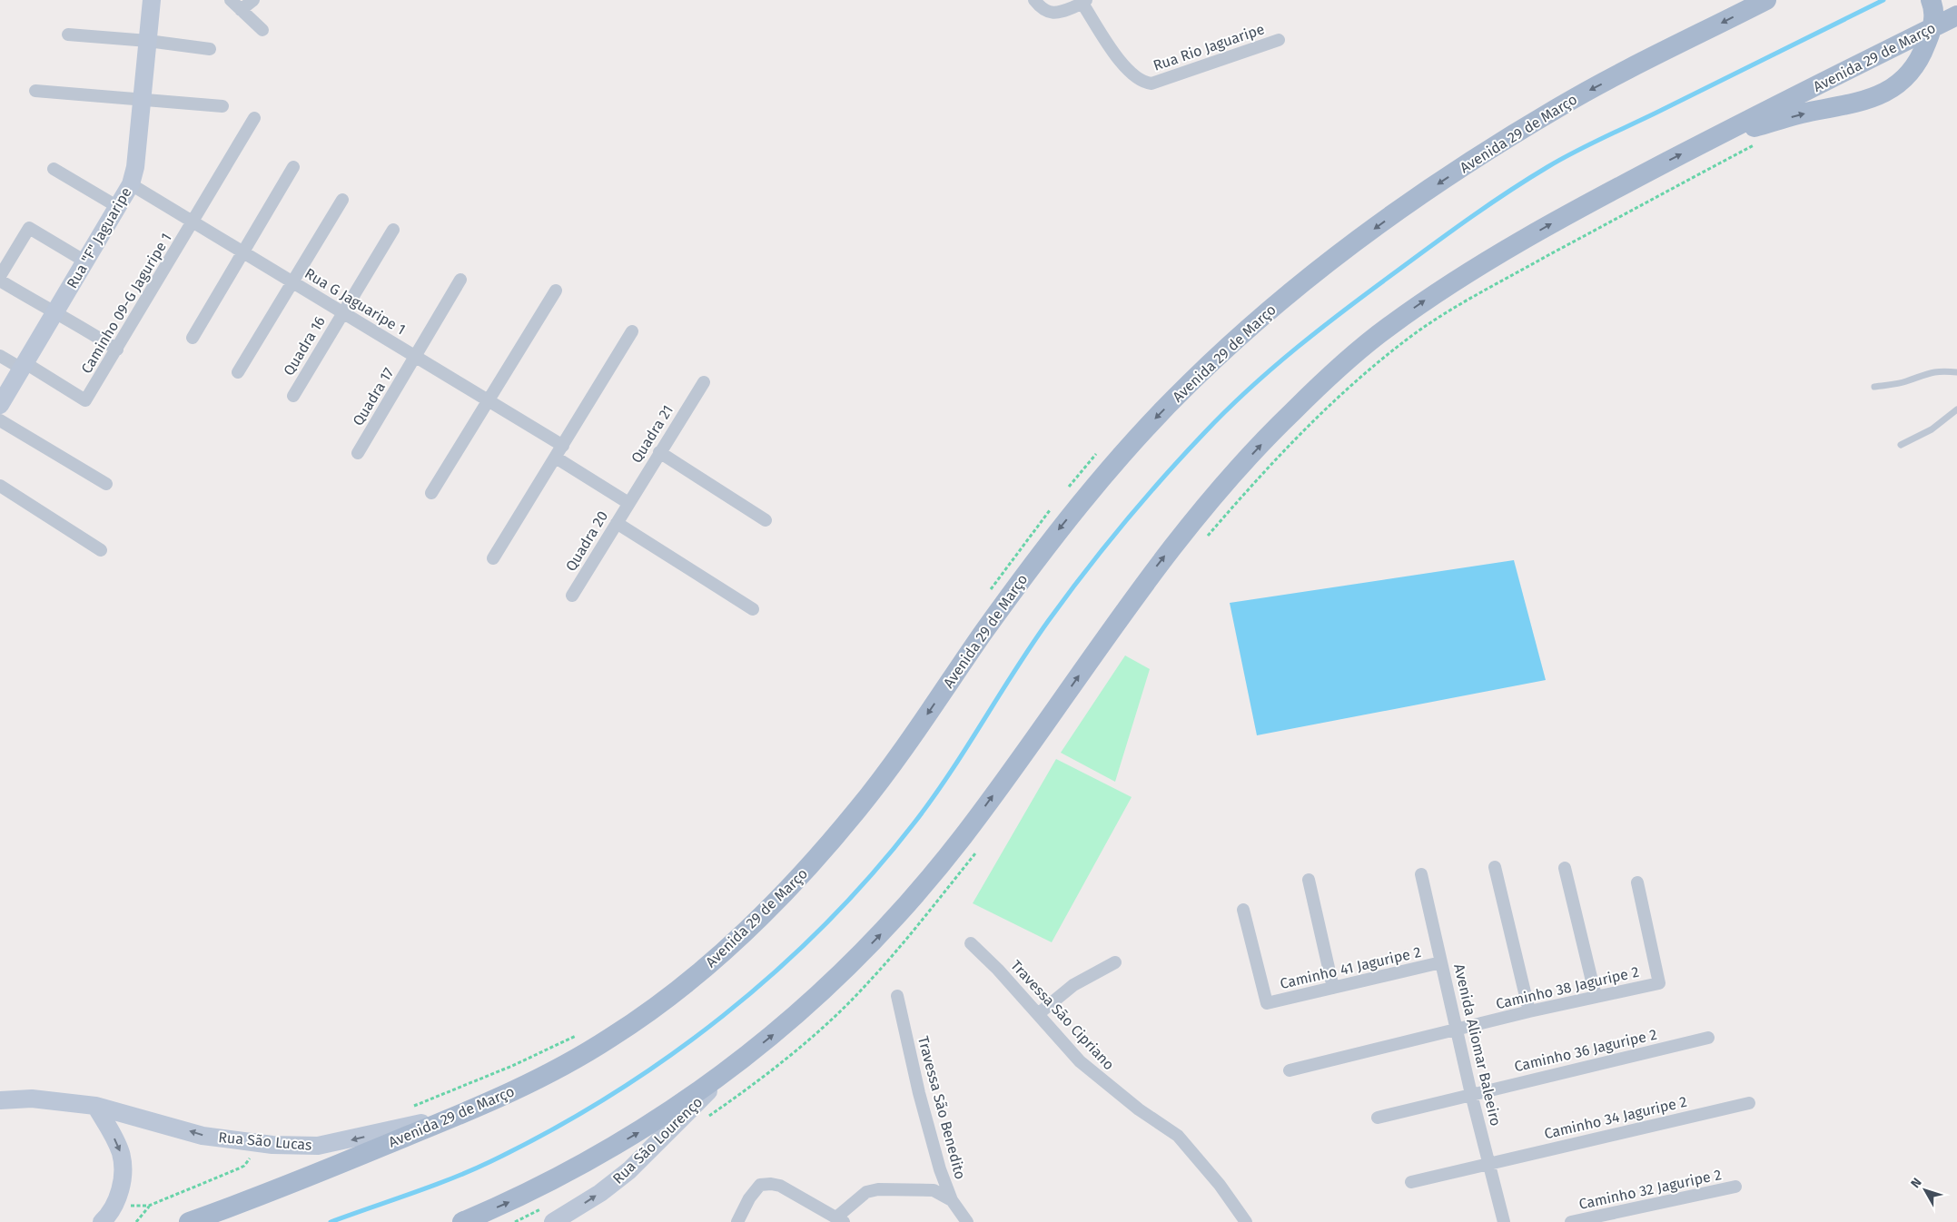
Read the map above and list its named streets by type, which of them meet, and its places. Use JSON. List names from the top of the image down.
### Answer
{
  "streets": {
    "main road": [
      "Avenida 29 de Março",
      "Rua \"F\" Jaguaripe",
      "Rua São Lourenço",
      "Rua São Lucas"
    ],
    "street": [
      "Rua Rio Jaguaripe",
      "Rua G Jaguaripe 1",
      "Caminho 09-G Jaguripe 1",
      "Quadra 16",
      "Quadra 17",
      "Quadra 21",
      "Quadra 20",
      "Caminho 41 Jaguripe 2",
      "Caminho 38 Jaguripe 2",
      "Travessa São Cipriano",
      "Avenida Aliomar Baleeiro",
      "Caminho 36 Jaguripe 2",
      "Travessa São Benedito",
      "Caminho 34 Jaguripe 2",
      "Caminho 32 Jaguripe 2"
    ]
  },
  "crossings": [
    ["Avenida 29 de Março", "Rua São Lourenço"],
    ["Avenida 29 de Março", "Rua São Lucas"],
    ["Rua \"F\" Jaguaripe", "Rua G Jaguaripe 1"],
    ["Rua \"F\" Jaguaripe", "Caminho 09-G Jaguripe 1"],
    ["Rua G Jaguaripe 1", "Caminho 09-G Jaguripe 1"],
    ["Rua G Jaguaripe 1", "Quadra 16"],
    ["Rua G Jaguaripe 1", "Quadra 17"],
    ["Quadra 21", "Quadra 20"],
    ["Caminho 41 Jaguripe 2", "Avenida Aliomar Baleeiro"],
    ["Caminho 38 Jaguripe 2", "Avenida Aliomar Baleeiro"],
    ["Avenida Aliomar Baleeiro", "Caminho 36 Jaguripe 2"],
    ["Avenida Aliomar Baleeiro", "Caminho 34 Jaguripe 2"]
  ],
  "one_way": ["Rua São Lourenço", "Rua São Lucas"],
  "north": "top left"
}
